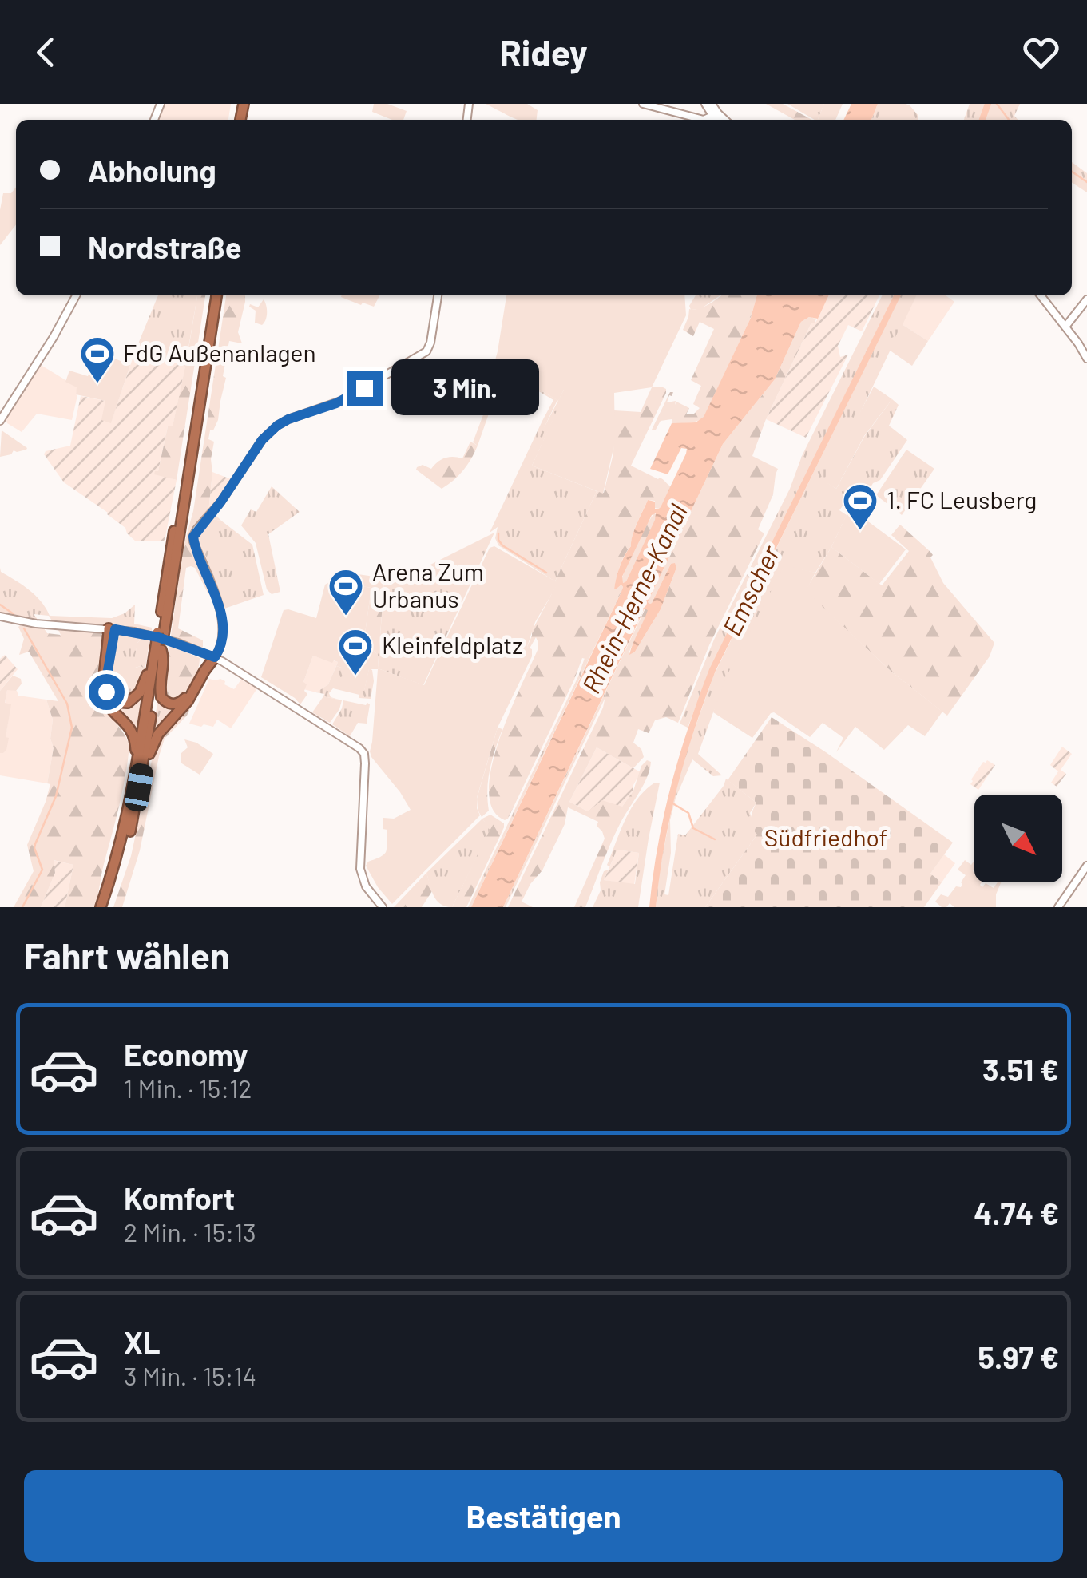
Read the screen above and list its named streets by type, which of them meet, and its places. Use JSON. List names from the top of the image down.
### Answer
{
  "water": ["Emscher", "Rhein-Herne-Kanal"],
  "parks": ["Südfriedhof"],
  "places": {
    "sports": [
      "FdG Außenanlagen",
      "1. FC Leusberg",
      "Arena Zum Urbanus",
      "Kleinfeldplatz"
    ]
  },
  "north": "bottom right",
  "page": {
    "header": "Ridey",
    "banner": ["Abholung", "Nordstraße"],
    "bubble": "3 Min.",
    "heading": "Fahrt wählen",
    "list": [
      {
        "name": "Economy",
        "note": "1 Min. · 15:12",
        "value": "3.51 €"
      },
      {
        "name": "Komfort",
        "note": "2 Min. · 15:13",
        "value": "4.74 €"
      },
      {
        "name": "XL",
        "note": "3 Min. · 15:14",
        "value": "5.97 €"
      }
    ],
    "buttons": "Bestätigen"
  }
}
